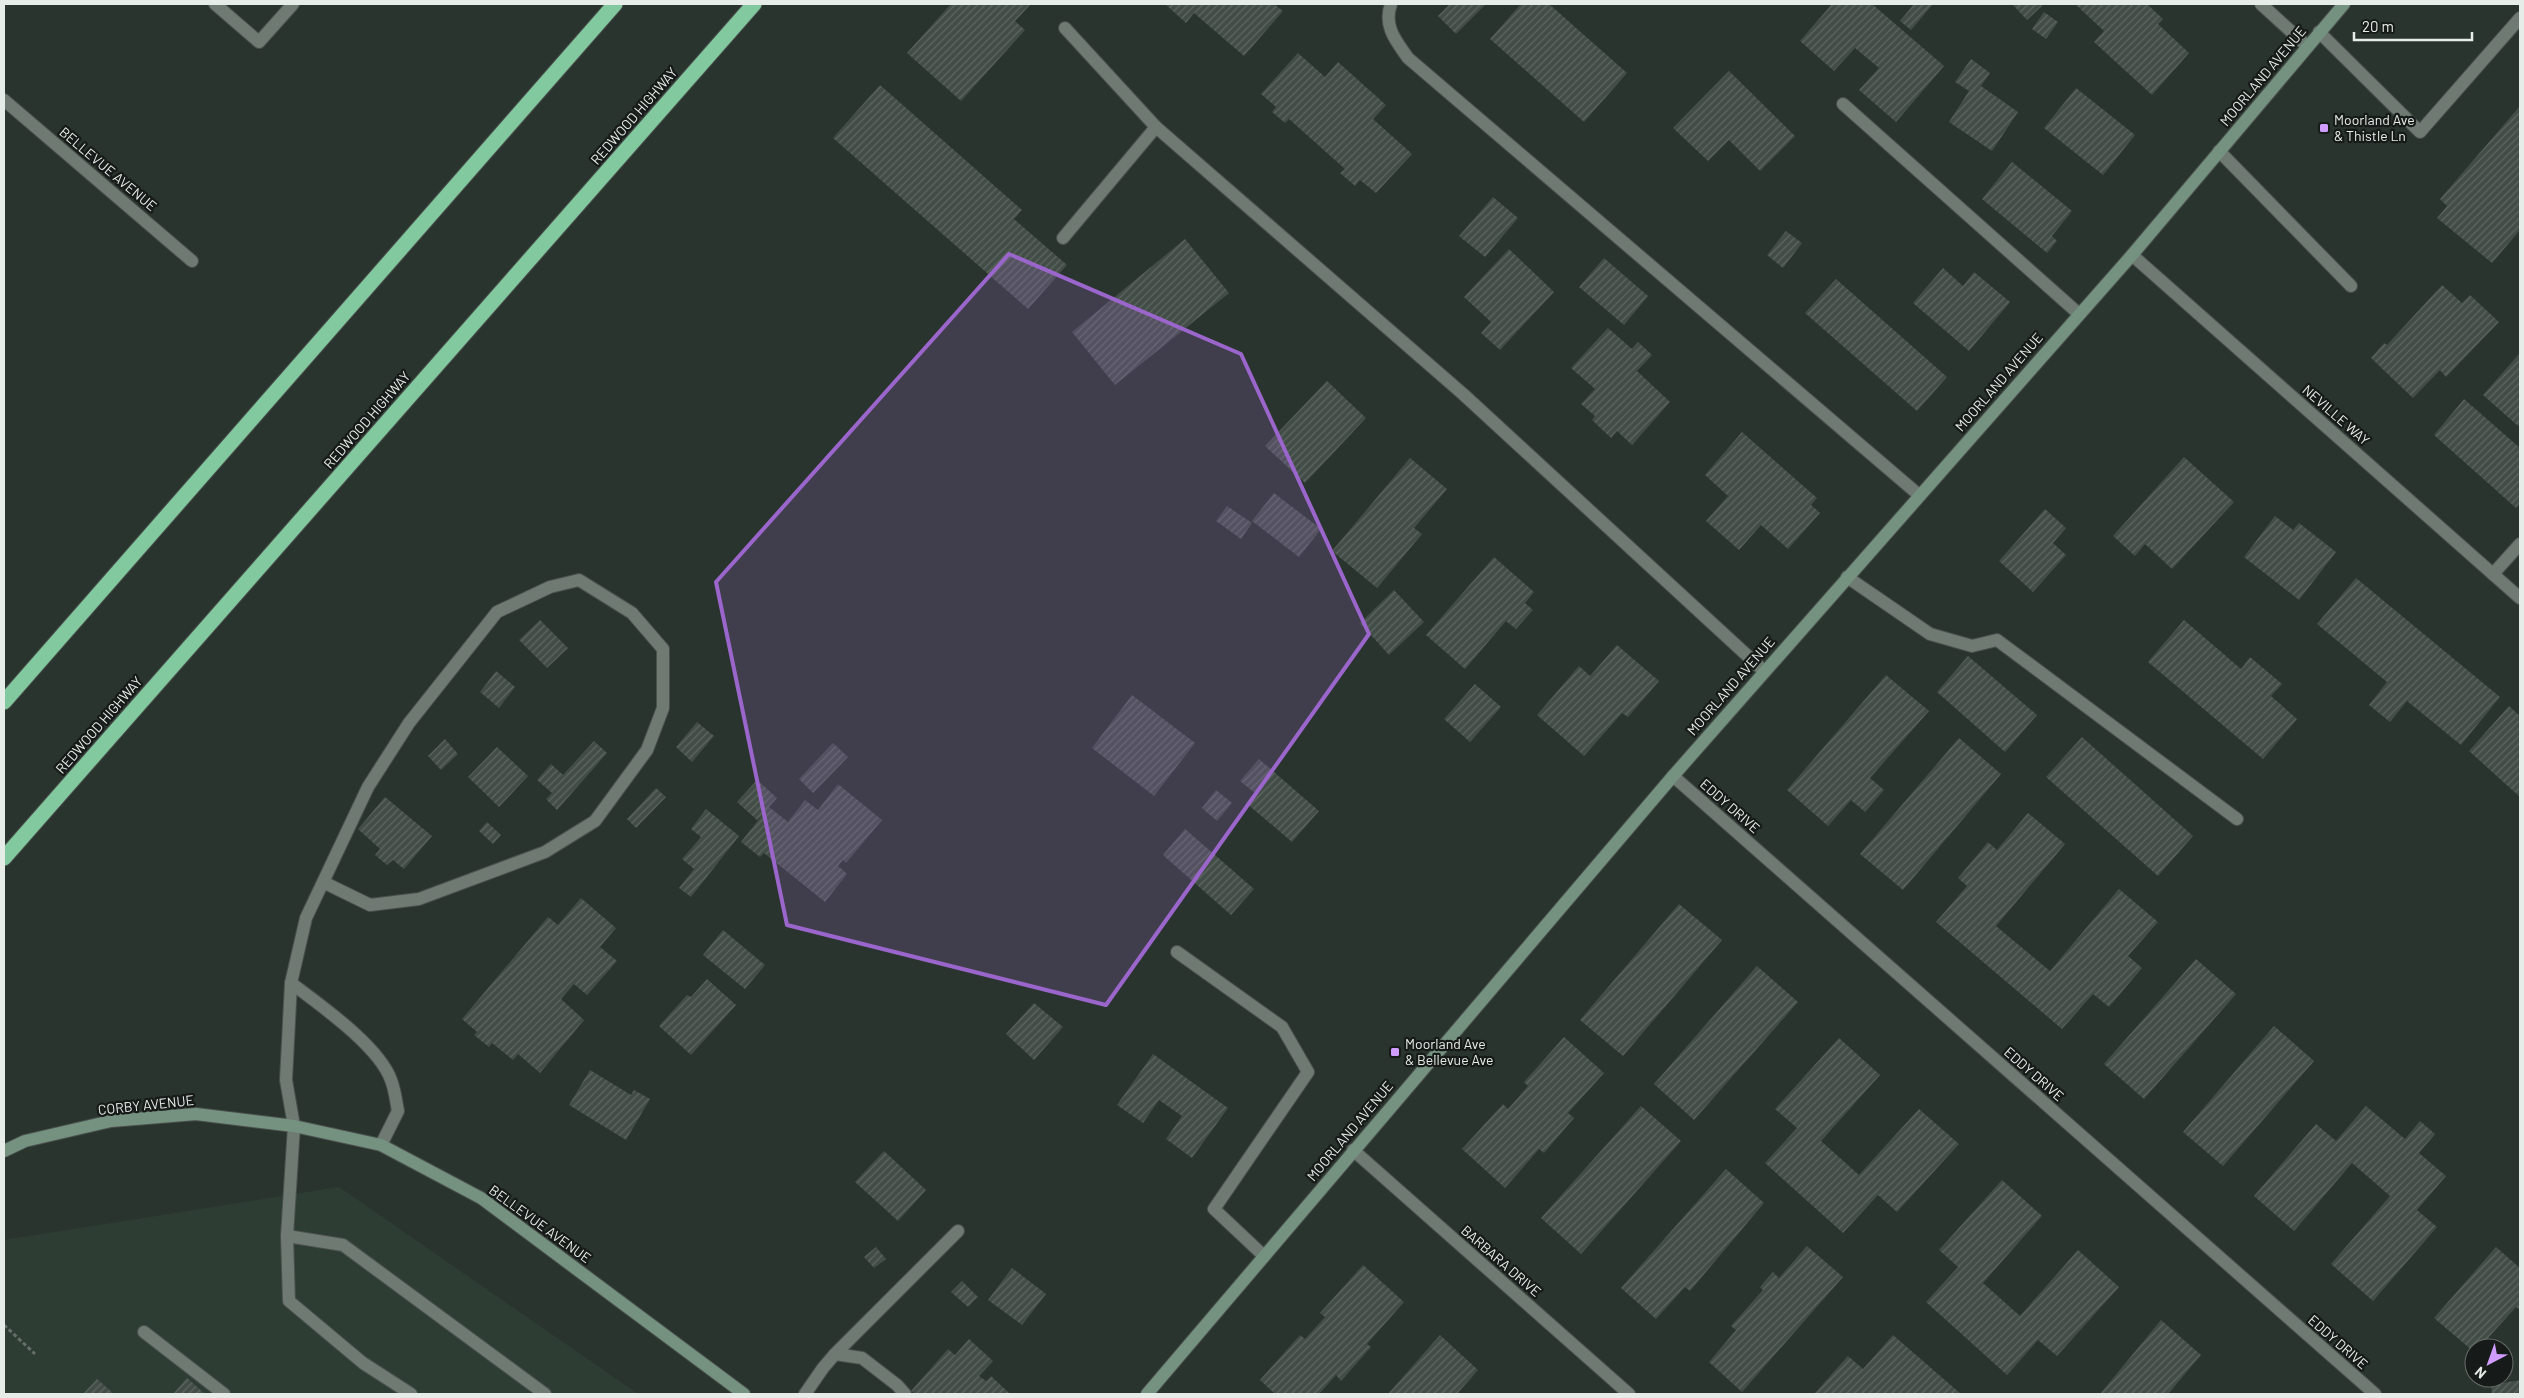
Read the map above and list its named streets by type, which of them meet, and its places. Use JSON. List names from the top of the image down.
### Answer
{
  "streets": {
    "highway": ["REDWOOD HIGHWAY"],
    "street": [
      "MOORLAND AVENUE",
      "BELLEVUE AVENUE",
      "NEVILLE WAY",
      "EDDY DRIVE",
      "CORBY AVENUE",
      "BARBARA DRIVE"
    ]
  },
  "crossings": [
    ["MOORLAND AVENUE", "NEVILLE WAY"],
    ["MOORLAND AVENUE", "EDDY DRIVE"],
    ["MOORLAND AVENUE", "BARBARA DRIVE"],
    ["BELLEVUE AVENUE", "CORBY AVENUE"]
  ],
  "places": {
    "transit": ["Moorland Ave & Thistle Ln", "Moorland Ave & Bellevue Ave"]
  },
  "scale_bar": "20 m",
  "north": "bottom left"
}
